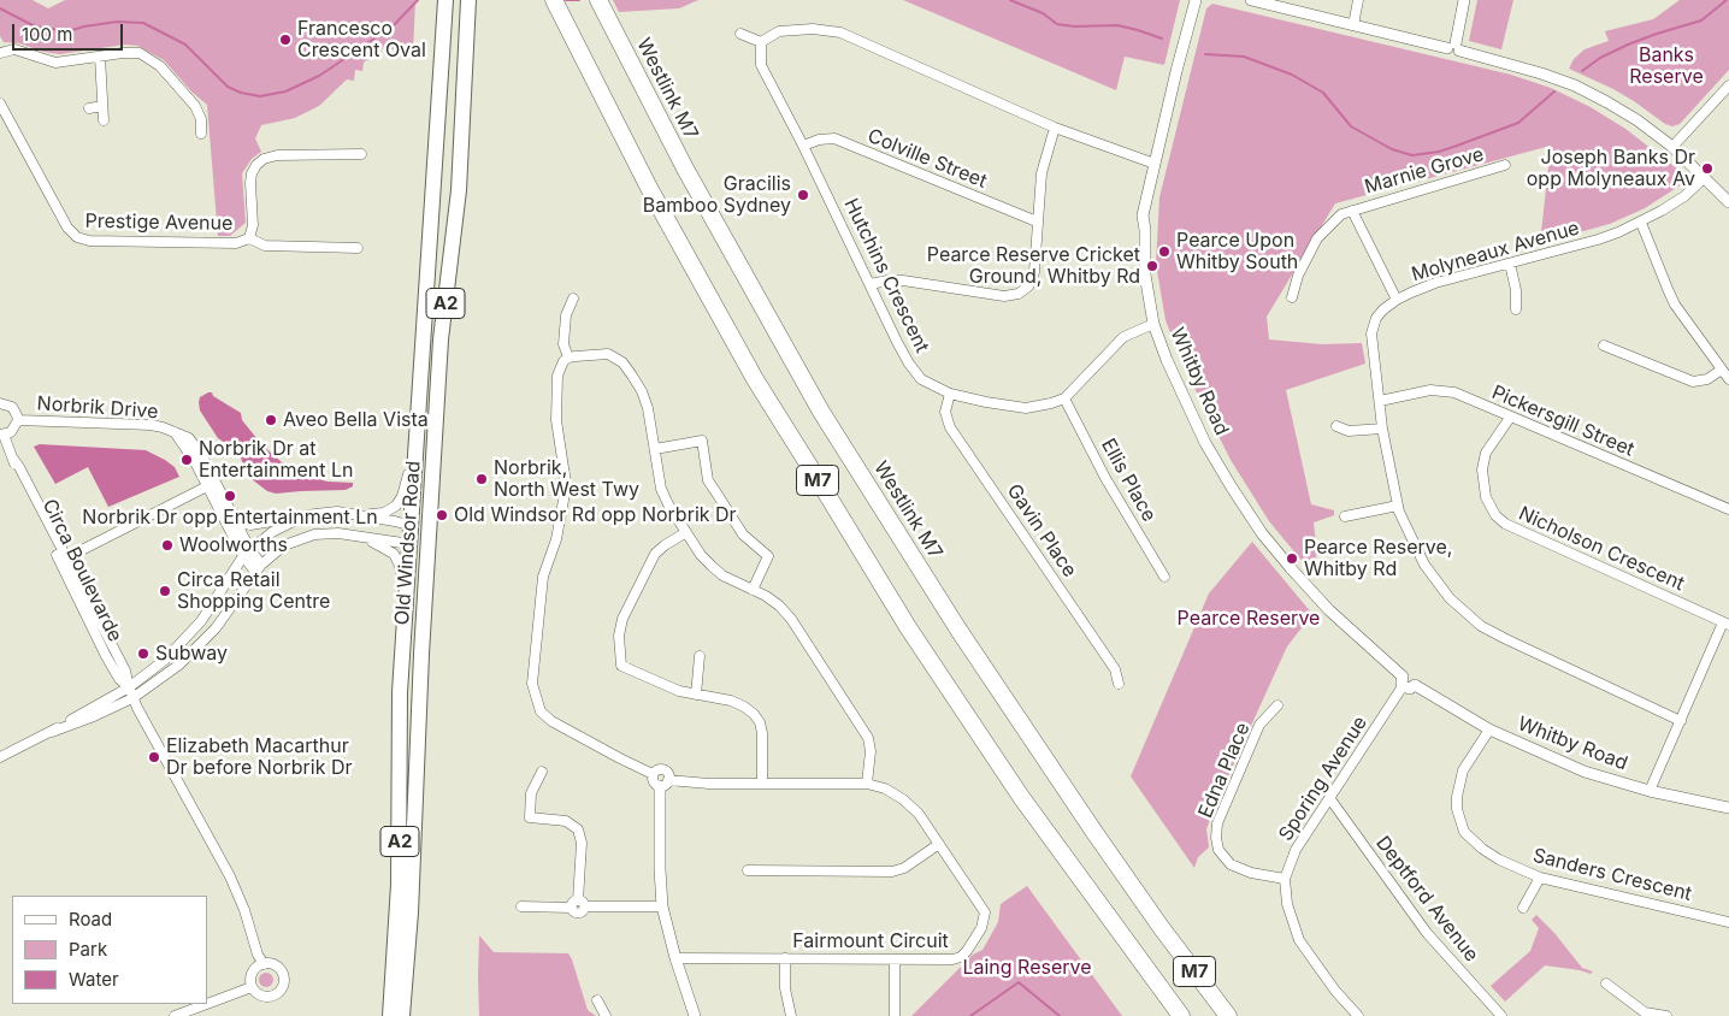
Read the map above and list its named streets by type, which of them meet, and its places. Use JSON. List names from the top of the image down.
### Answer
{
  "streets": {
    "highway": [
      "Westlink M7",
      "A2",
      "M7",
      "Old Windsor Road"
    ],
    "street": [
      "Colville Street",
      "Marnie Grove",
      "Prestige Avenue",
      "Molyneaux Avenue",
      "Hutchins Crescent",
      "Whitby Road",
      "Norbrik Drive",
      "Pickersgill Street",
      "Ellis Place",
      "Gavin Place",
      "Nicholson Crescent",
      "Circa Boulevarde",
      "Edna Place",
      "Sporing Avenue",
      "Sanders Crescent",
      "Deptford Avenue",
      "Fairmount Circuit"
    ]
  },
  "crossings": [
    ["Colville Street", "Hutchins Crescent"],
    ["Marnie Grove", "Molyneaux Avenue"],
    ["Molyneaux Avenue", "Pickersgill Street"],
    ["Hutchins Crescent", "Ellis Place"],
    ["Hutchins Crescent", "Gavin Place"],
    ["Whitby Road", "Sporing Avenue"],
    ["Whitby Road", "Sanders Crescent"],
    ["Norbrik Drive", "Old Windsor Road"],
    ["Norbrik Drive", "Circa Boulevarde"],
    ["Pickersgill Street", "Nicholson Crescent"],
    ["Edna Place", "Sporing Avenue"],
    ["Sporing Avenue", "Deptford Avenue"]
  ],
  "parks": ["Banks Reserve", "Pearce Reserve", "Laing Reserve"],
  "places": [
    "Francesco Crescent Oval",
    "Joseph Banks Dr opp Molyneaux Av",
    "Gracilis Bamboo Sydney",
    "Pearce Upon Whitby South",
    "Pearce Reserve Cricket Ground, Whitby Rd",
    "Aveo Bella Vista",
    "Norbrik Dr at Entertainment Ln",
    "Norbrik, North West Twy",
    "Norbrik Dr opp Entertainment Ln",
    "Old Windsor Rd opp Norbrik Dr",
    "Woolworths",
    "Pearce Reserve, Whitby Rd",
    "Circa Retail Shopping Centre",
    "Subway",
    "Elizabeth Macarthur Dr before Norbrik Dr"
  ],
  "legend": ["Road", "Park", "Water"],
  "scale_bar": "100 m"
}
